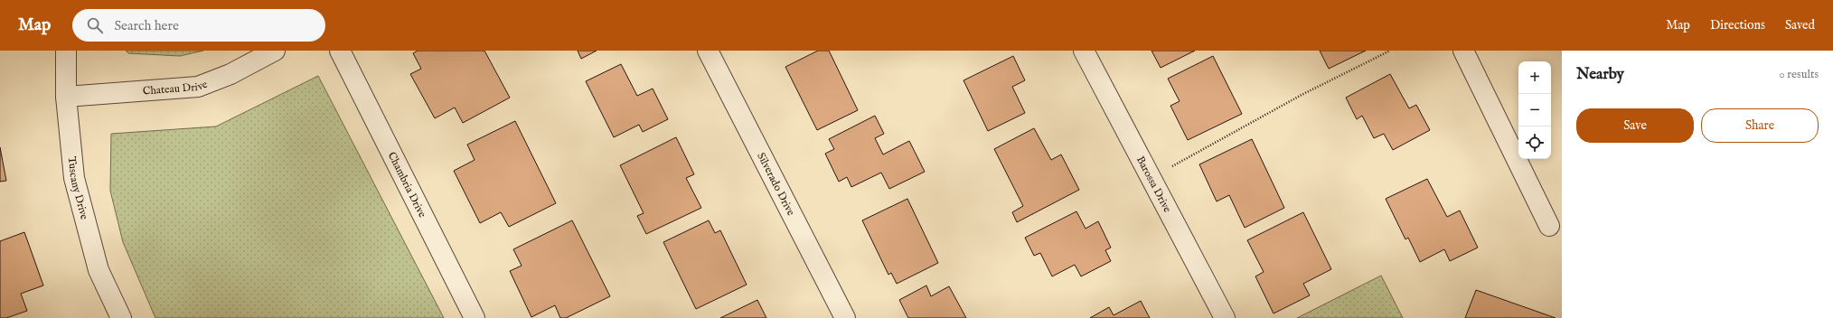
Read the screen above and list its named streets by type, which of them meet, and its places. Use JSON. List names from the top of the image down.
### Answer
{
  "streets": {
    "street": [
      "Chateau Drive",
      "Chambria Drive",
      "Silverado Drive",
      "Barossa Drive",
      "Tuscany Drive"
    ]
  },
  "crossings": [
    ["Chateau Drive", "Tuscany Drive"]
  ],
  "page": {
    "header": "Map",
    "search": "Search here",
    "nav": ["Map", "Directions", "Saved"],
    "heading": ["Nearby", "0 results"],
    "map_buttons": ["+", "−"],
    "buttons": ["Save", "Share"]
  }
}
